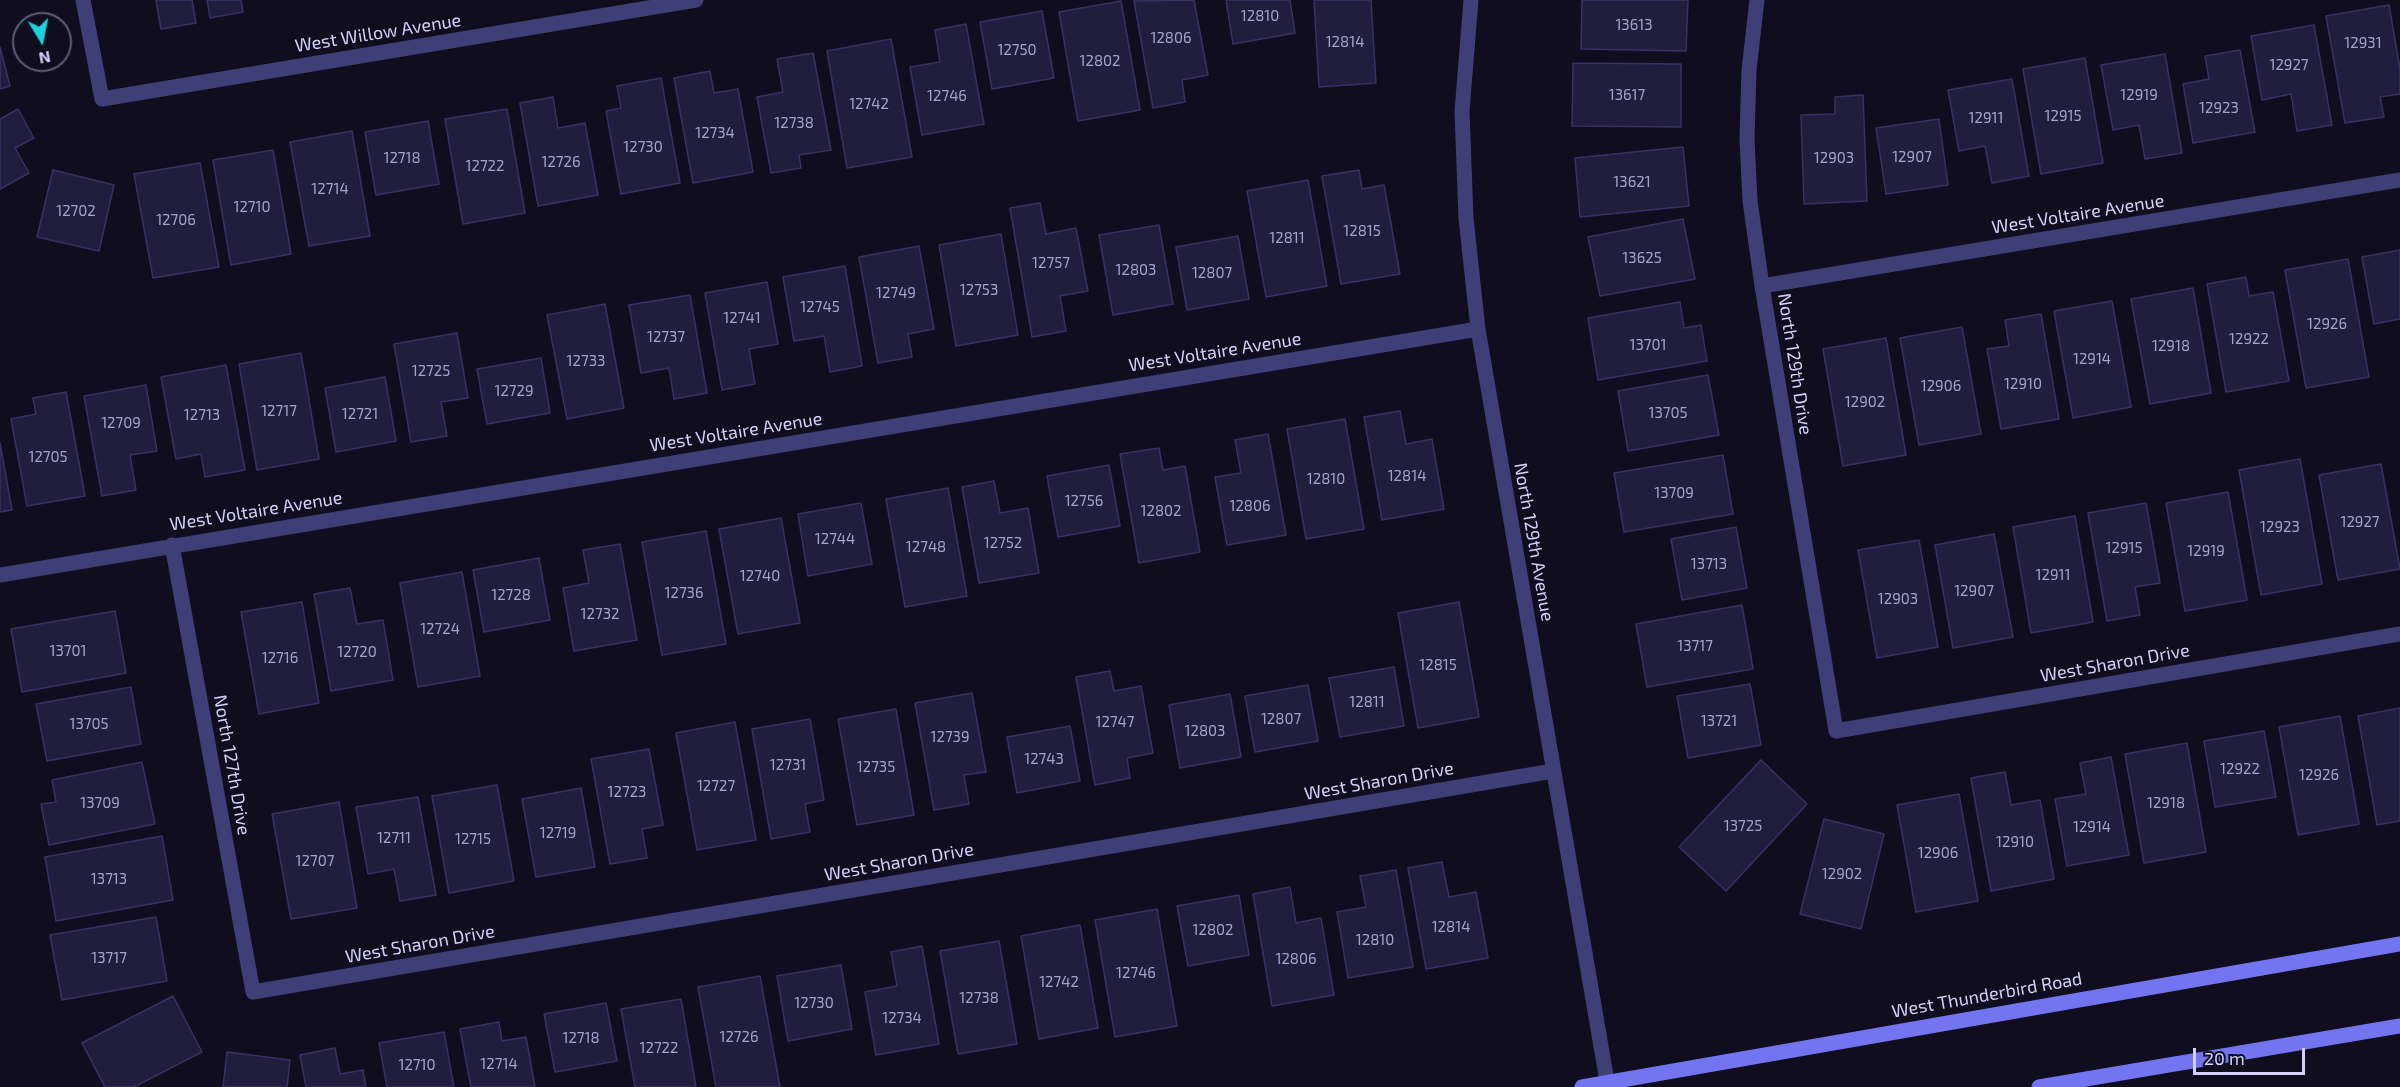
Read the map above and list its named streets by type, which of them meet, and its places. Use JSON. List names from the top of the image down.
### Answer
{
  "streets": {
    "main road": ["West Thunderbird Road"],
    "street": [
      "West Willow Avenue",
      "West Voltaire Avenue",
      "North 129th Drive",
      "North 129th Avenue",
      "West Sharon Drive",
      "North 127th Drive"
    ]
  },
  "crossings": [
    ["West Voltaire Avenue", "North 129th Drive"],
    ["West Voltaire Avenue", "North 129th Avenue"],
    ["West Voltaire Avenue", "North 127th Drive"],
    ["North 129th Drive", "West Sharon Drive"],
    ["North 129th Avenue", "West Sharon Drive"],
    ["North 129th Avenue", "West Thunderbird Road"],
    ["West Sharon Drive", "North 127th Drive"]
  ],
  "house_numbers": [
    "12810",
    "13613",
    "12806",
    "12814",
    "12931",
    "12750",
    "12802",
    "12927",
    "13617",
    "12919",
    "12746",
    "12742",
    "12923",
    "12915",
    "12911",
    "12738",
    "12734",
    "12730",
    "12907",
    "12718",
    "12903",
    "12726",
    "12722",
    "13621",
    "12714",
    "12710",
    "12702",
    "12706",
    "12815",
    "12811",
    "13625",
    "12757",
    "12803",
    "12807",
    "12753",
    "12749",
    "12745",
    "12741",
    "12926",
    "12737",
    "12922",
    "13701",
    "12918",
    "12914",
    "12733",
    "12725",
    "12910",
    "12906",
    "12729",
    "12902",
    "12717",
    "13705",
    "12721",
    "12713",
    "12709",
    "12705",
    "12814",
    "12810",
    "13709",
    "12756",
    "12806",
    "12802",
    "12927",
    "12923",
    "12744",
    "12752",
    "12748",
    "12915",
    "12919",
    "13713",
    "12911",
    "12740",
    "12907",
    "12736",
    "12728",
    "12903",
    "12732",
    "12724",
    "13717",
    "13701",
    "12720",
    "12716",
    "12815",
    "12811",
    "12807",
    "13721",
    "12747",
    "13705",
    "12803",
    "12739",
    "12743",
    "12731",
    "12735",
    "12922",
    "12926",
    "12727",
    "12723",
    "13709",
    "12918",
    "13725",
    "12914",
    "12719",
    "12711",
    "12715",
    "12910",
    "12906",
    "12707",
    "12902",
    "13713",
    "12814",
    "12802",
    "12810",
    "13717",
    "12806",
    "12746",
    "12742",
    "12738",
    "12730",
    "12734",
    "12726",
    "12718",
    "12722",
    "12714",
    "12710"
  ],
  "scale_bar": "20 m",
  "north": "bottom"
}
